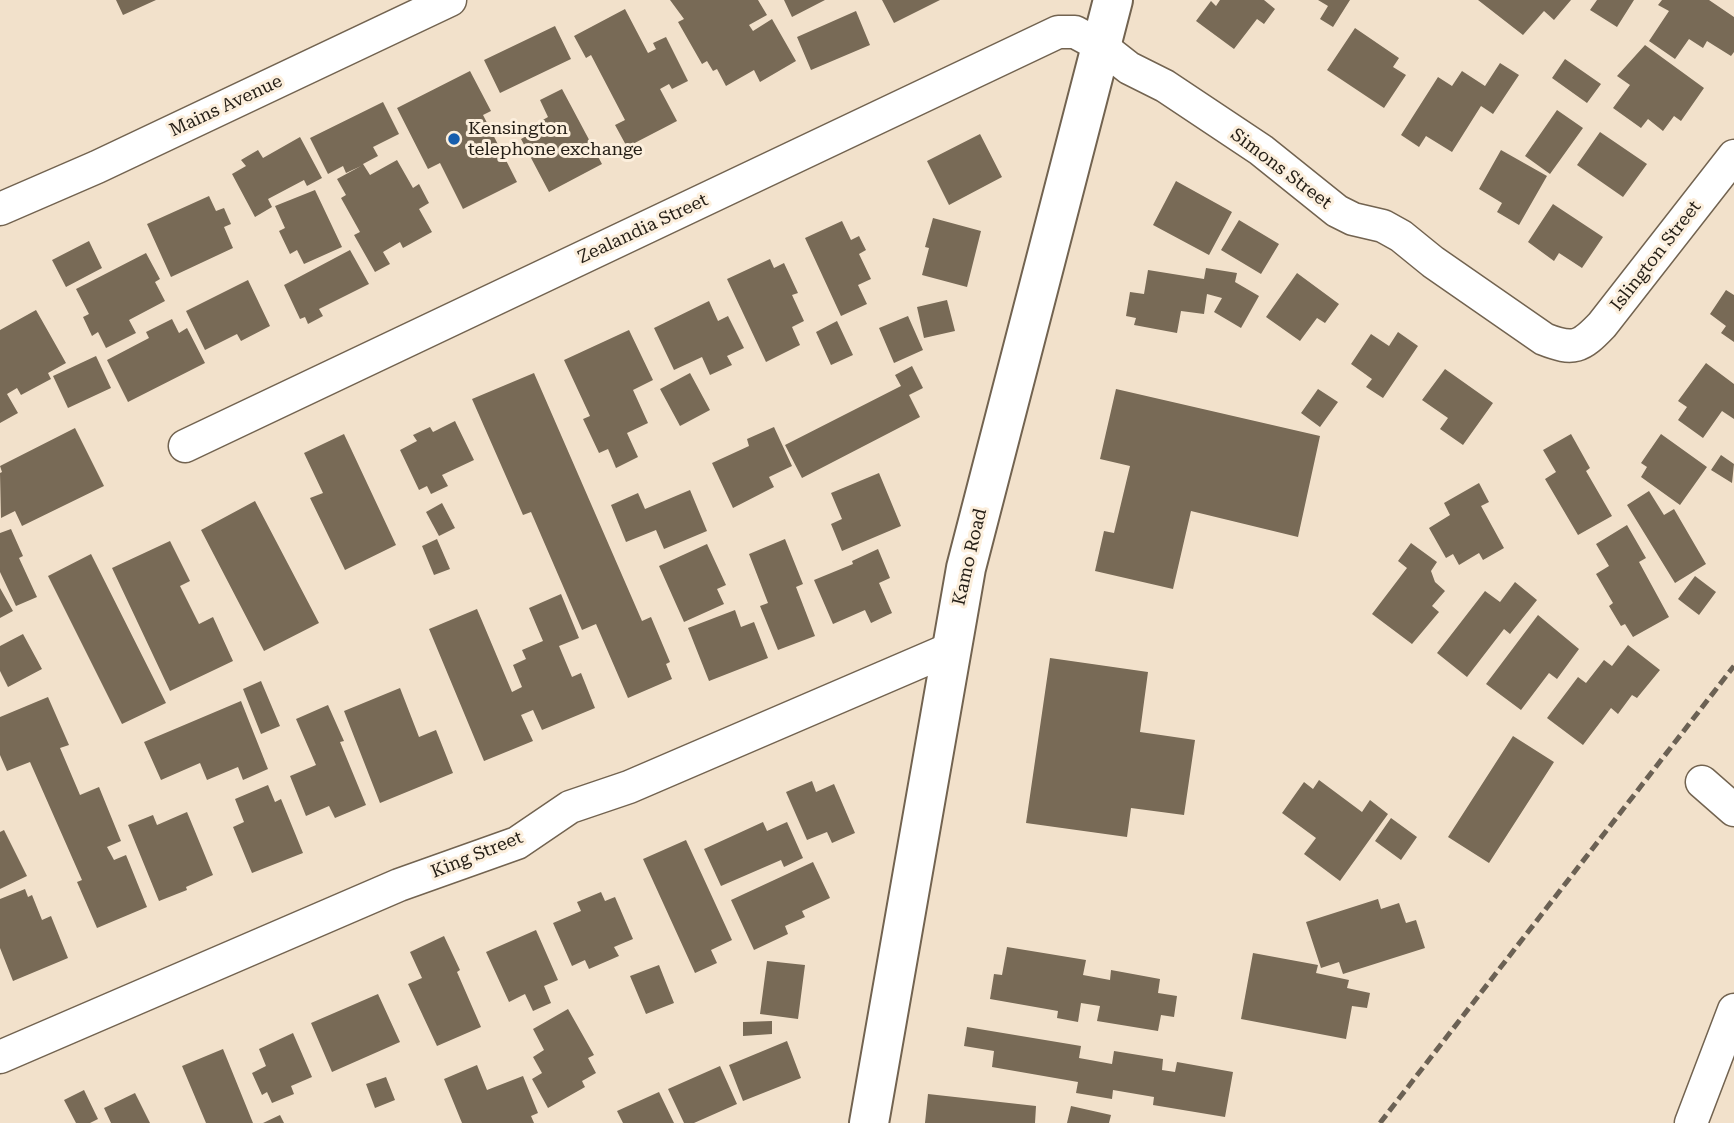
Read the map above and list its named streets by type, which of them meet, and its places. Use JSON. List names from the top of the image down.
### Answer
{
  "streets": {
    "main road": ["Kamo Road"],
    "street": [
      "Mains Avenue",
      "Simons Street",
      "Zealandia Street",
      "Islington Street",
      "King Street"
    ]
  },
  "crossings": [
    ["Simons Street", "Zealandia Street"],
    ["Simons Street", "Islington Street"],
    ["Simons Street", "Kamo Road"],
    ["Zealandia Street", "Kamo Road"],
    ["Kamo Road", "King Street"]
  ],
  "places": ["Kensington telephone exchange"]
}
